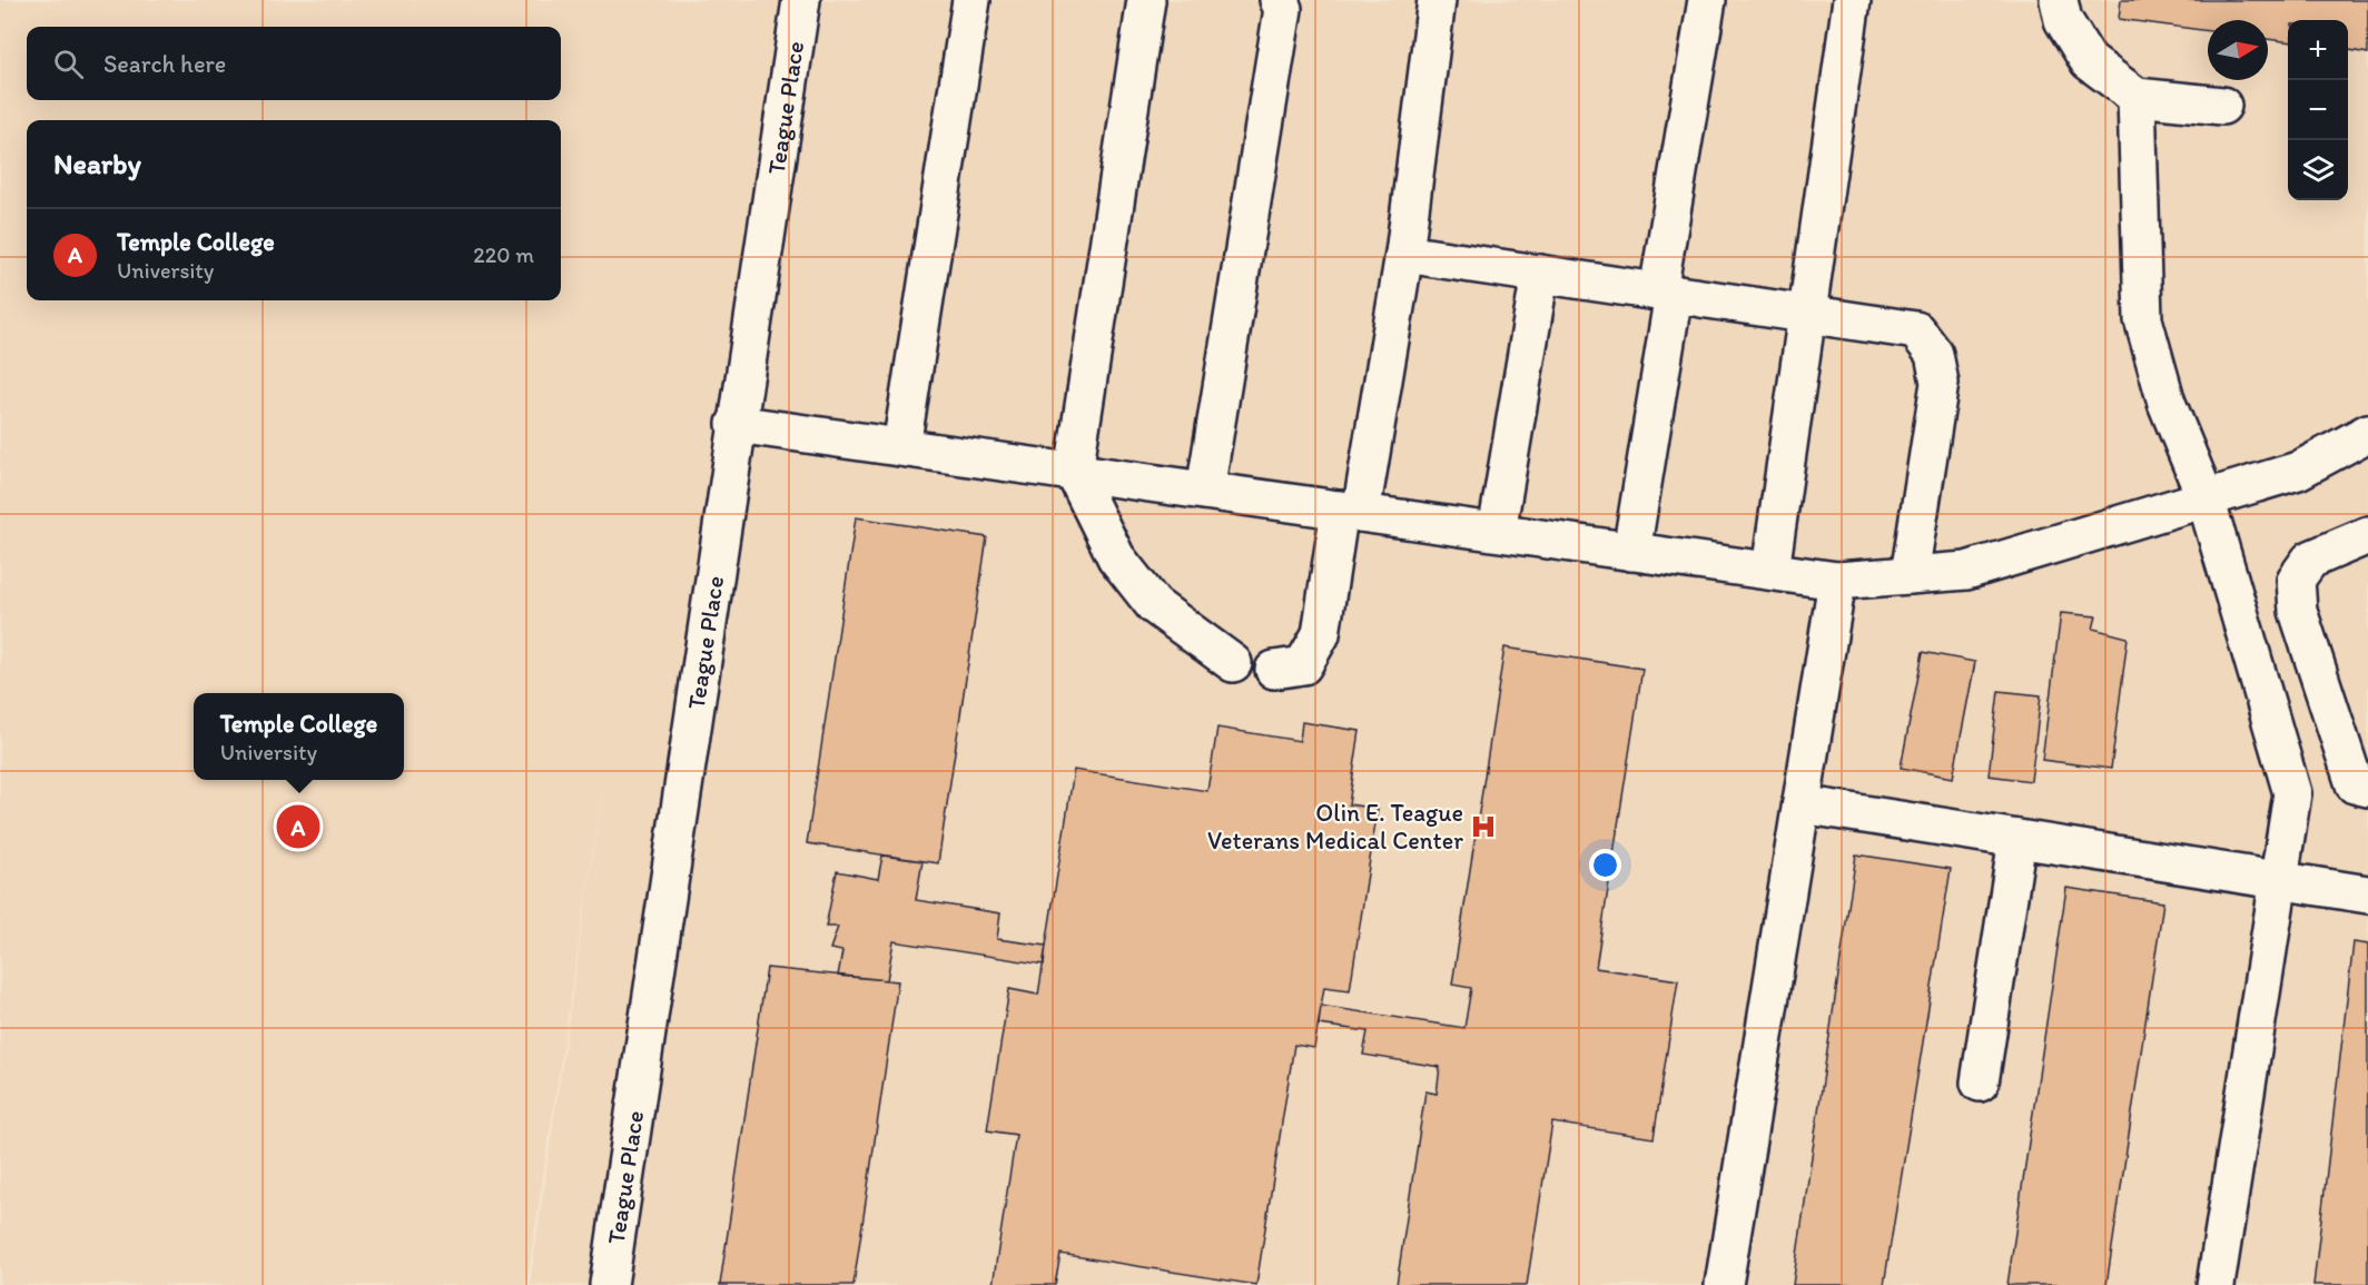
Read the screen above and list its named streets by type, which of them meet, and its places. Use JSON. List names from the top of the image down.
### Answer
{
  "streets": {
    "lane": ["Teague Place"]
  },
  "places": {
    "hospital": ["Olin E. Teague Veterans Medical Center"]
  },
  "north": "right",
  "page": {
    "map_buttons": ["+", "−"],
    "search": "Search here",
    "heading": "Nearby",
    "list": [
      {
        "mark": "A",
        "name": "Temple College",
        "note": "University",
        "value": "220 m"
      }
    ],
    "popup": ["Temple College", "University"],
    "pins": "A"
  }
}
